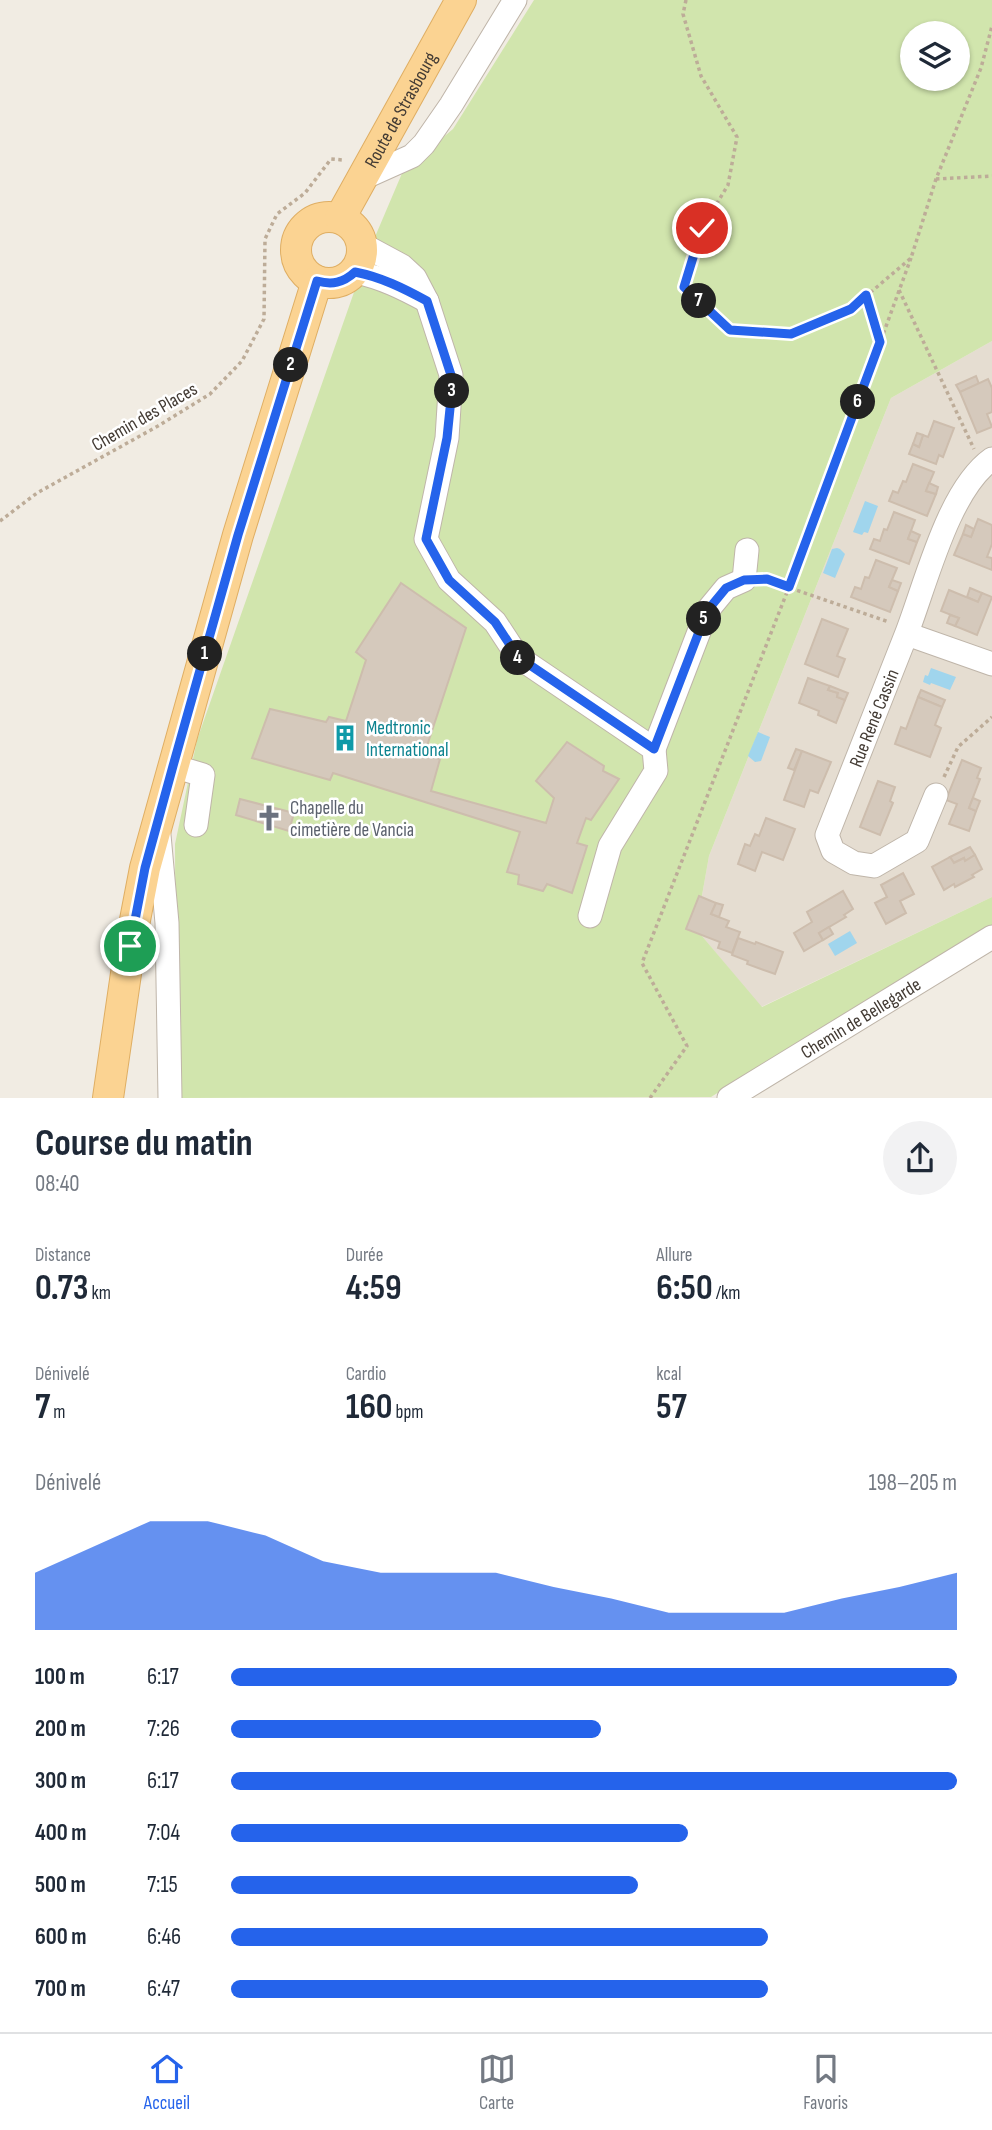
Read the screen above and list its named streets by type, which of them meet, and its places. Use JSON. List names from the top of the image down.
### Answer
{
  "streets": {
    "main road": ["Route de Strasbourg"],
    "street": ["Rue René Cassin", "Chemin de Bellegarde"],
    "path": ["Chemin des Places"]
  },
  "crossings": [
    ["Route de Strasbourg", "Chemin des Places"]
  ],
  "places": {
    "building": ["Medtronic International"],
    "church": ["Chapelle du cimetière de Vancia"]
  },
  "page": {
    "pins": [
      "7",
      "2",
      "3",
      "6",
      "5",
      "1",
      "4"
    ],
    "heading": ["Course du matin", "08:40"],
    "stats": [
      ["Distance", "0.73 km"],
      ["Durée", "4:59"],
      ["Allure", "6:50 /km"],
      ["Dénivelé", "7 m"],
      ["Cardio", "160 bpm"],
      ["kcal", "57"]
    ],
    "chart": ["Dénivelé", "198–205 m"],
    "list": [
      {
        "name": "100 m",
        "note": "6:17"
      },
      {
        "name": "200 m",
        "note": "7:26"
      },
      {
        "name": "300 m",
        "note": "6:17"
      },
      {
        "name": "400 m",
        "note": "7:04"
      },
      {
        "name": "500 m",
        "note": "7:15"
      },
      {
        "name": "600 m",
        "note": "6:46"
      },
      {
        "name": "700 m",
        "note": "6:47"
      }
    ],
    "tabs": ["Accueil", "Carte", "Favoris"]
  }
}
